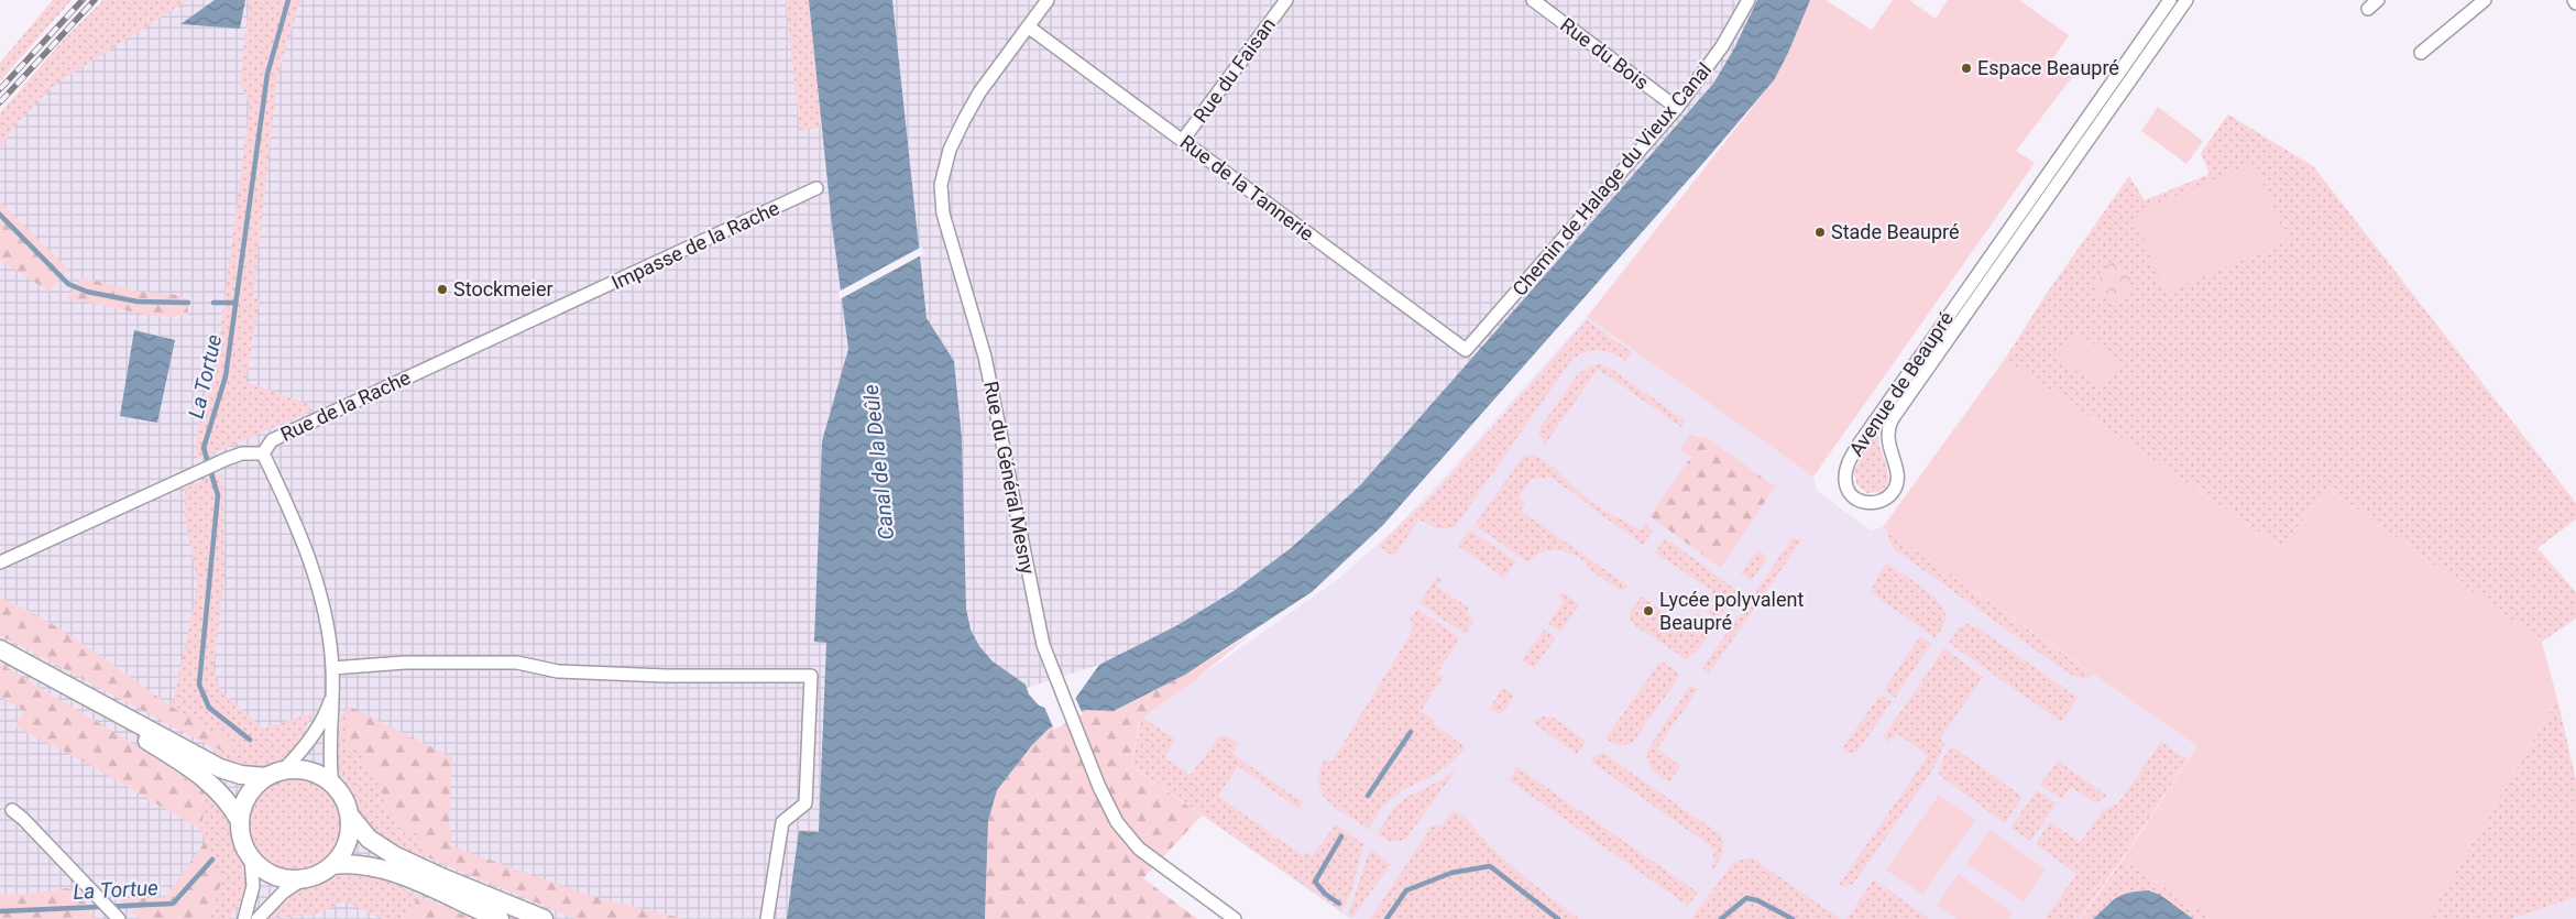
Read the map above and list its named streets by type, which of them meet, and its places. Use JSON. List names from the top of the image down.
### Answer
{
  "streets": {
    "street": [
      "Rue du Bois",
      "Rue du Faisan",
      "Chemin de Halage du Vieux Canal",
      "Rue de la Tannerie",
      "Impasse de la Rache",
      "Avenue de Beaupré",
      "Rue de la Rache",
      "Rue du Général Mesny"
    ]
  },
  "crossings": [
    ["Rue du Bois", "Chemin de Halage du Vieux Canal"],
    ["Rue du Faisan", "Rue de la Tannerie"],
    ["Chemin de Halage du Vieux Canal", "Rue de la Tannerie"],
    ["Rue de la Tannerie", "Rue du Général Mesny"],
    ["Impasse de la Rache", "Rue de la Rache"]
  ],
  "water": ["La Tortue", "Canal de la Deûle"],
  "places": [
    "Espace Beaupré",
    "Stade Beaupré",
    "Stockmeier",
    "Lycée polyvalent Beaupré"
  ]
}
